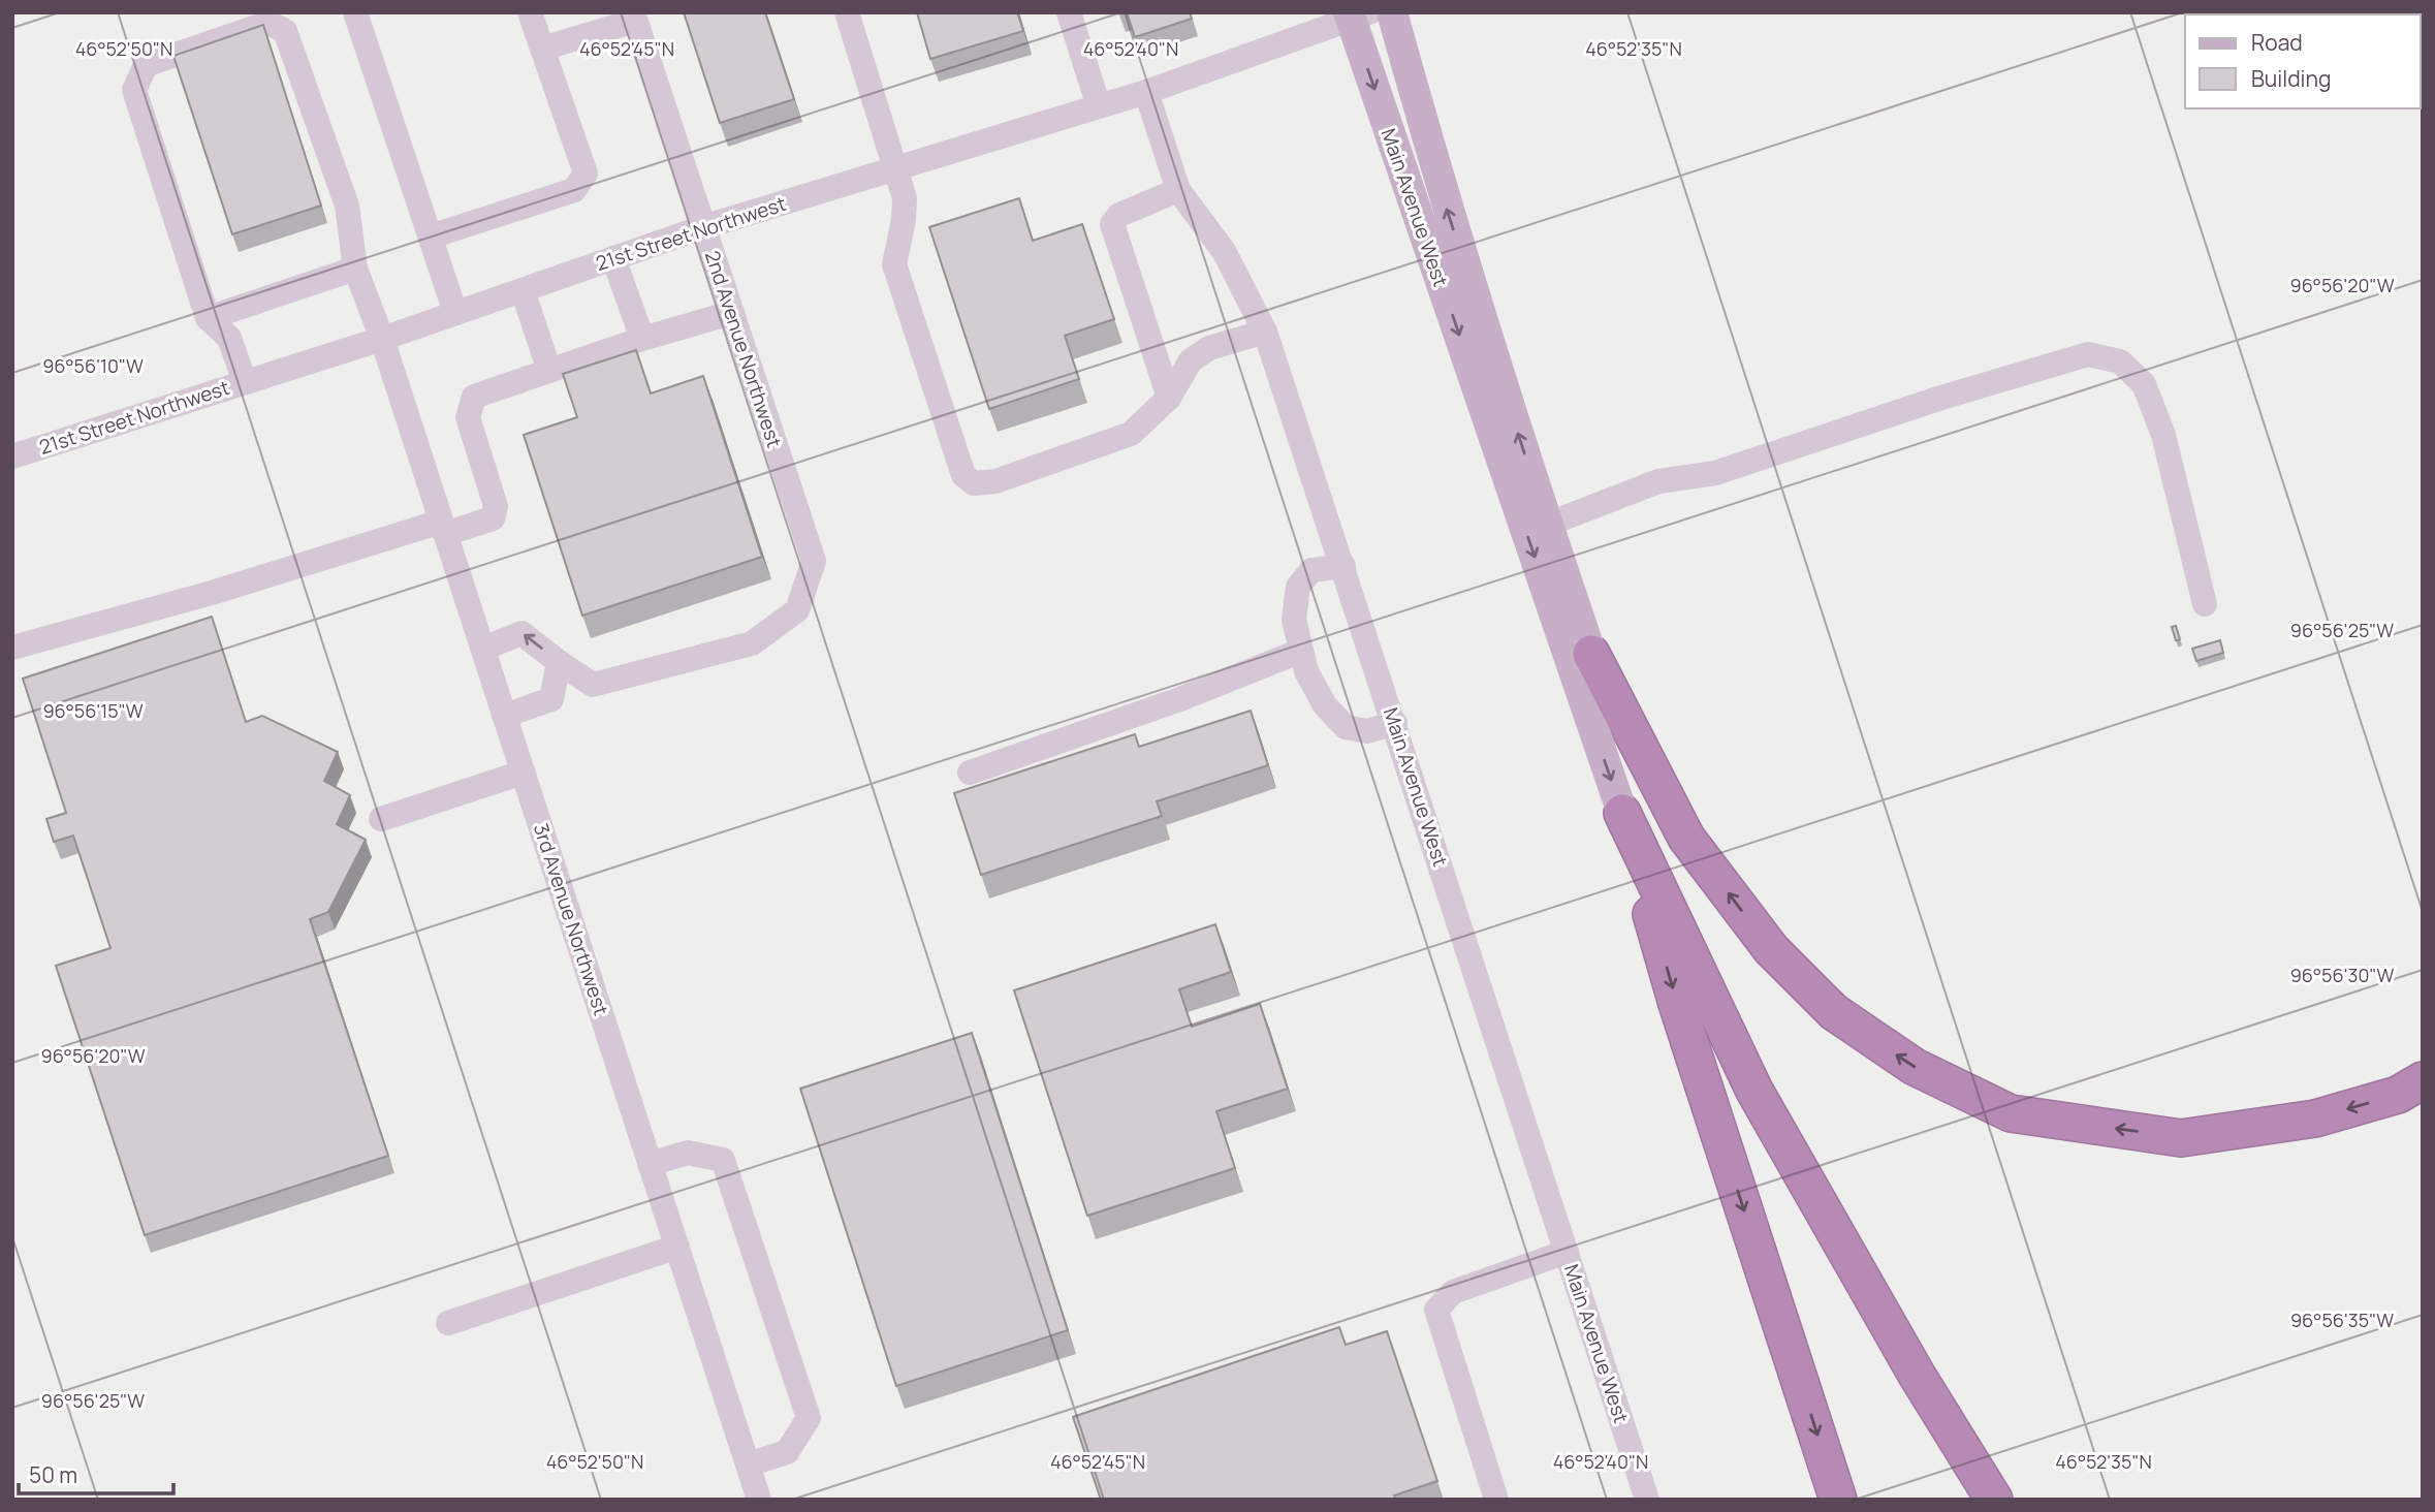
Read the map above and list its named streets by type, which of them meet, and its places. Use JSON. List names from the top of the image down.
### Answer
{
  "streets": {
    "main road": ["Main Avenue West"],
    "street": ["21st Street Northwest", "2nd Avenue Northwest", "3rd Avenue Northwest"]
  },
  "crossings": [
    ["Main Avenue West", "21st Street Northwest"],
    ["21st Street Northwest", "2nd Avenue Northwest"],
    ["21st Street Northwest", "3rd Avenue Northwest"]
  ],
  "legend": ["Road", "Building"],
  "scale_bar": "50 m",
  "coordinates": [
    "46°52'50\"N",
    "46°52'45\"N",
    "46°52'40\"N",
    "46°52'35\"N",
    "96°56'20\"W",
    "96°56'10\"W",
    "96°56'25\"W",
    "96°56'15\"W",
    "96°56'30\"W",
    "96°56'35\"W"
  ]
}
